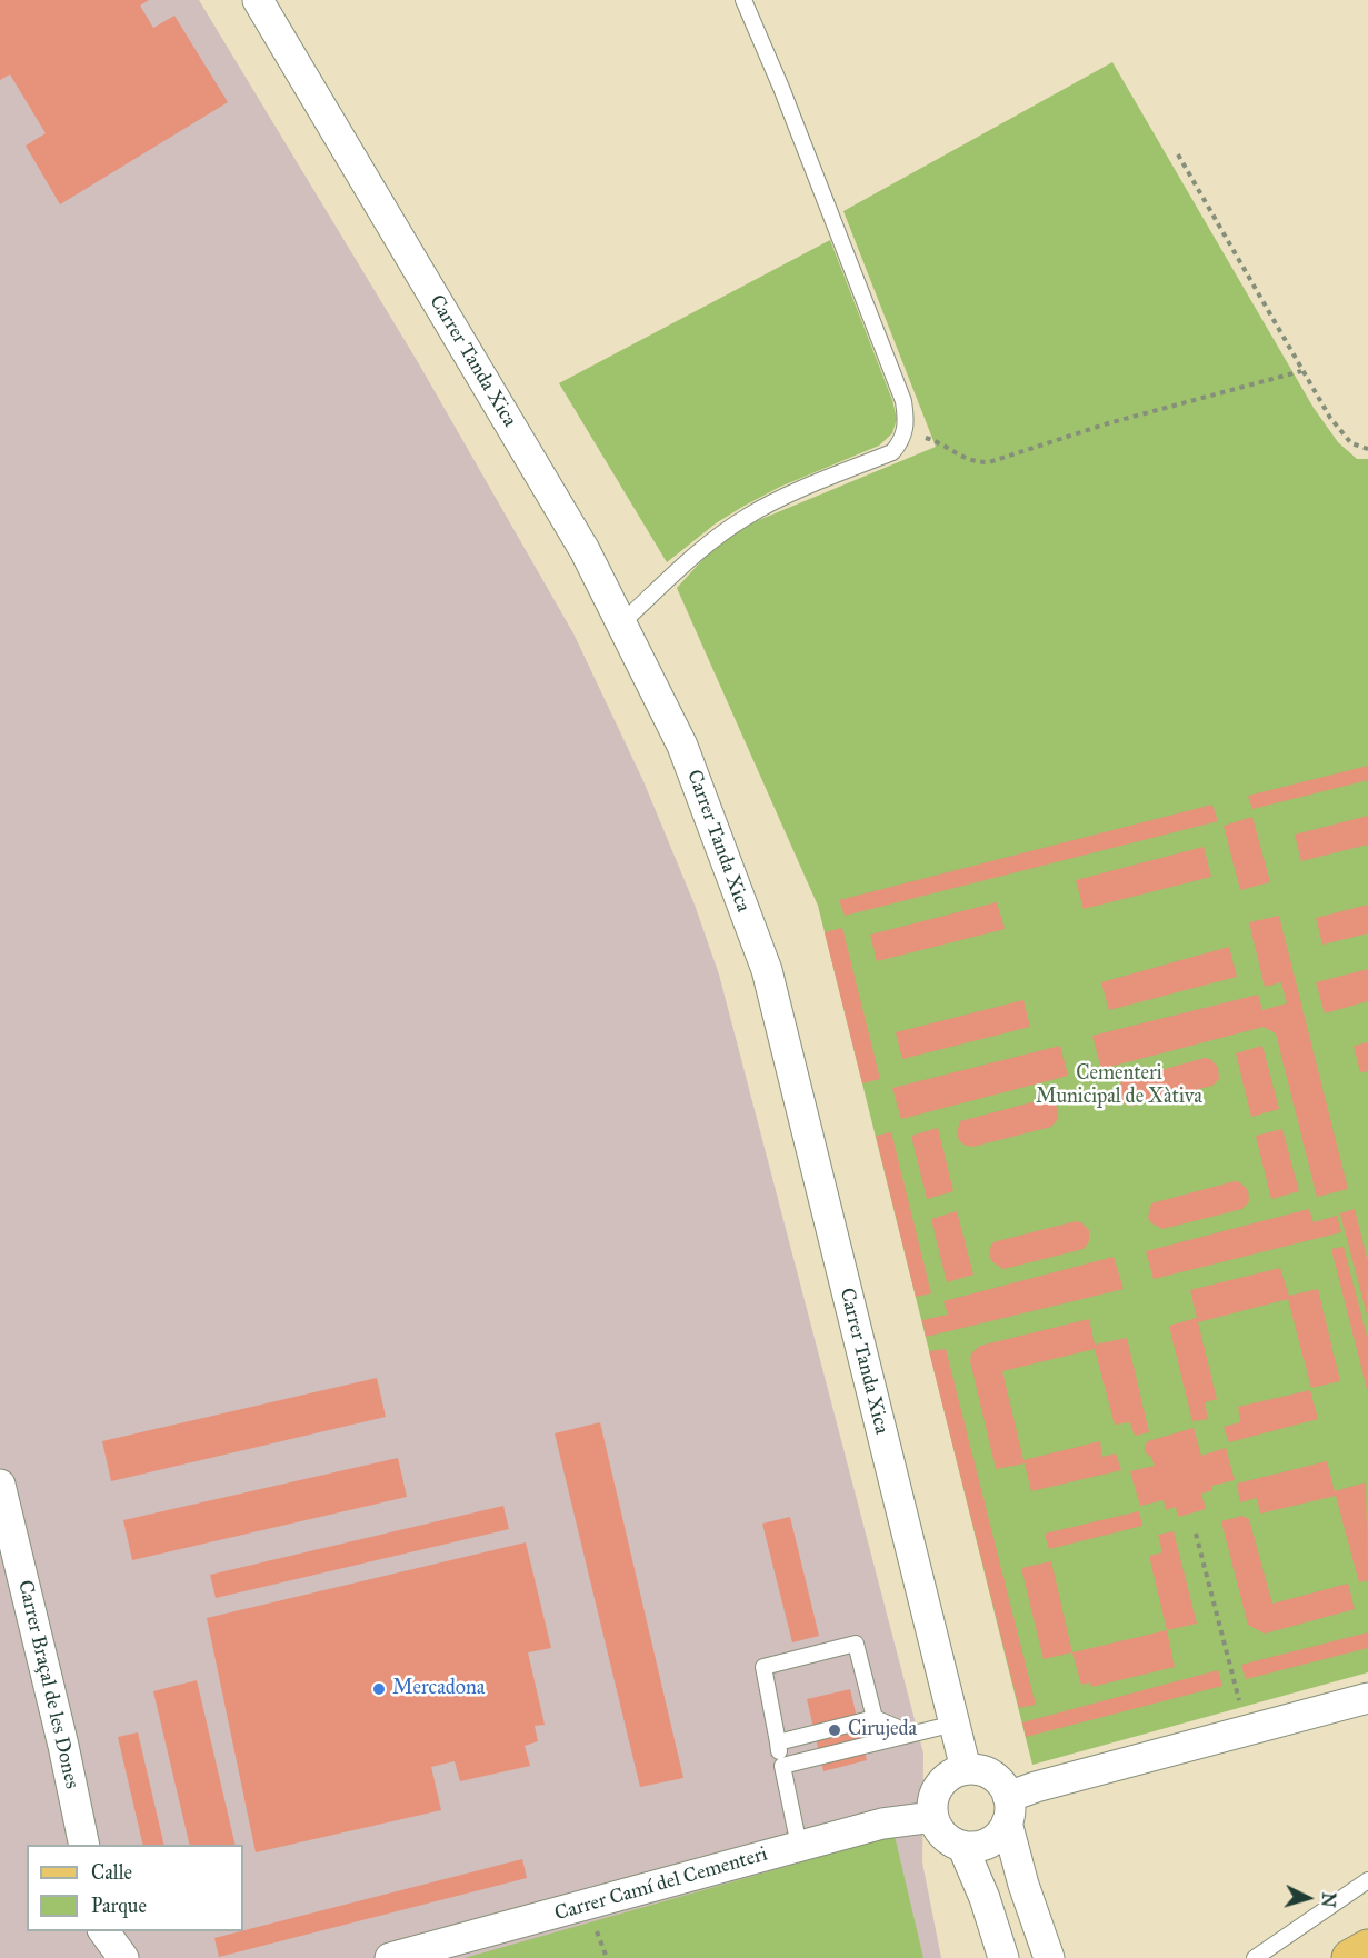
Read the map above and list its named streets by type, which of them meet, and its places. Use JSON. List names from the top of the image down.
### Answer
{
  "streets": {
    "street": ["Carrer Tanda Xica", "Carrer Braçal de les Dones", "Carrer Camí del Cementeri"]
  },
  "crossings": [
    ["Carrer Tanda Xica", "Carrer Camí del Cementeri"]
  ],
  "parks": ["Cementeri Municipal de Xàtiva"],
  "places": ["Mercadona", "Cirujeda"],
  "legend": ["Calle", "Parque"],
  "north": "right"
}
